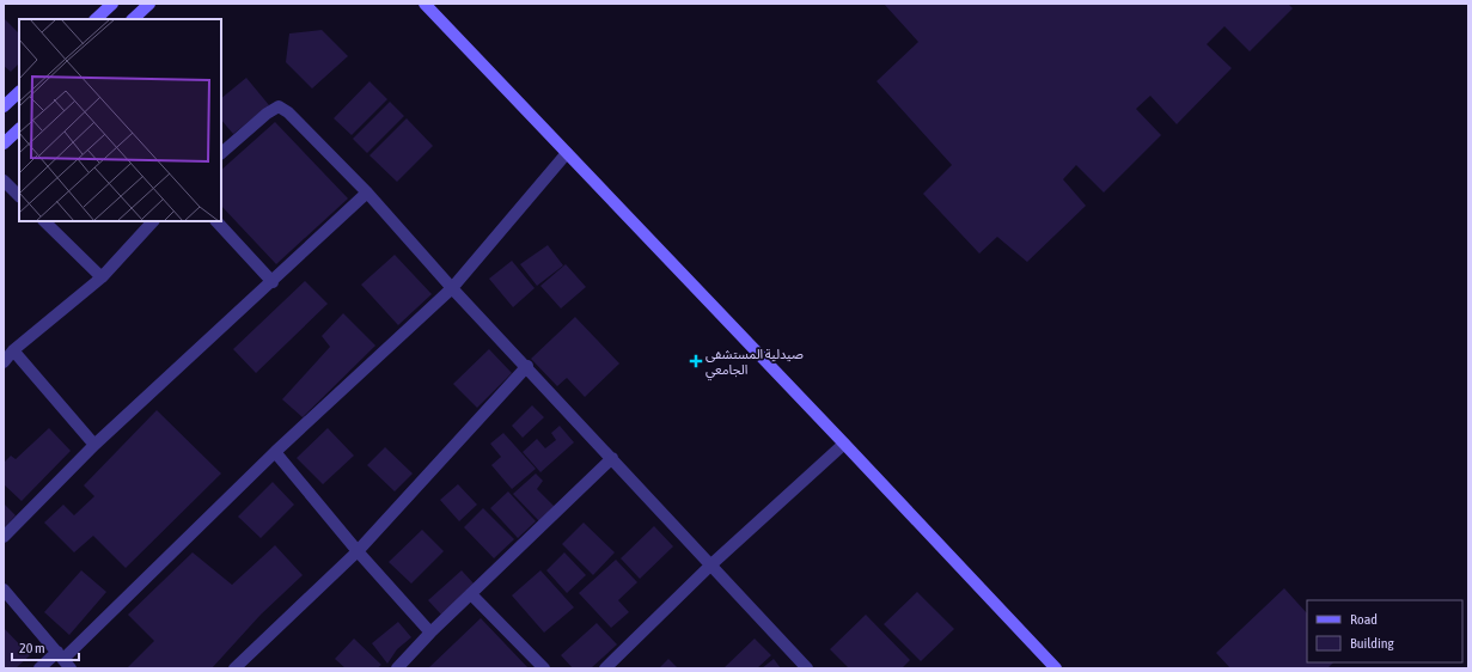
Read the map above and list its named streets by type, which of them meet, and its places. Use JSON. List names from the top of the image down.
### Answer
{
  "places": {
    "health": ["صيدلية المستشفى الجامعي"]
  },
  "legend": ["Road", "Building"],
  "scale_bar": "20 m"
}
